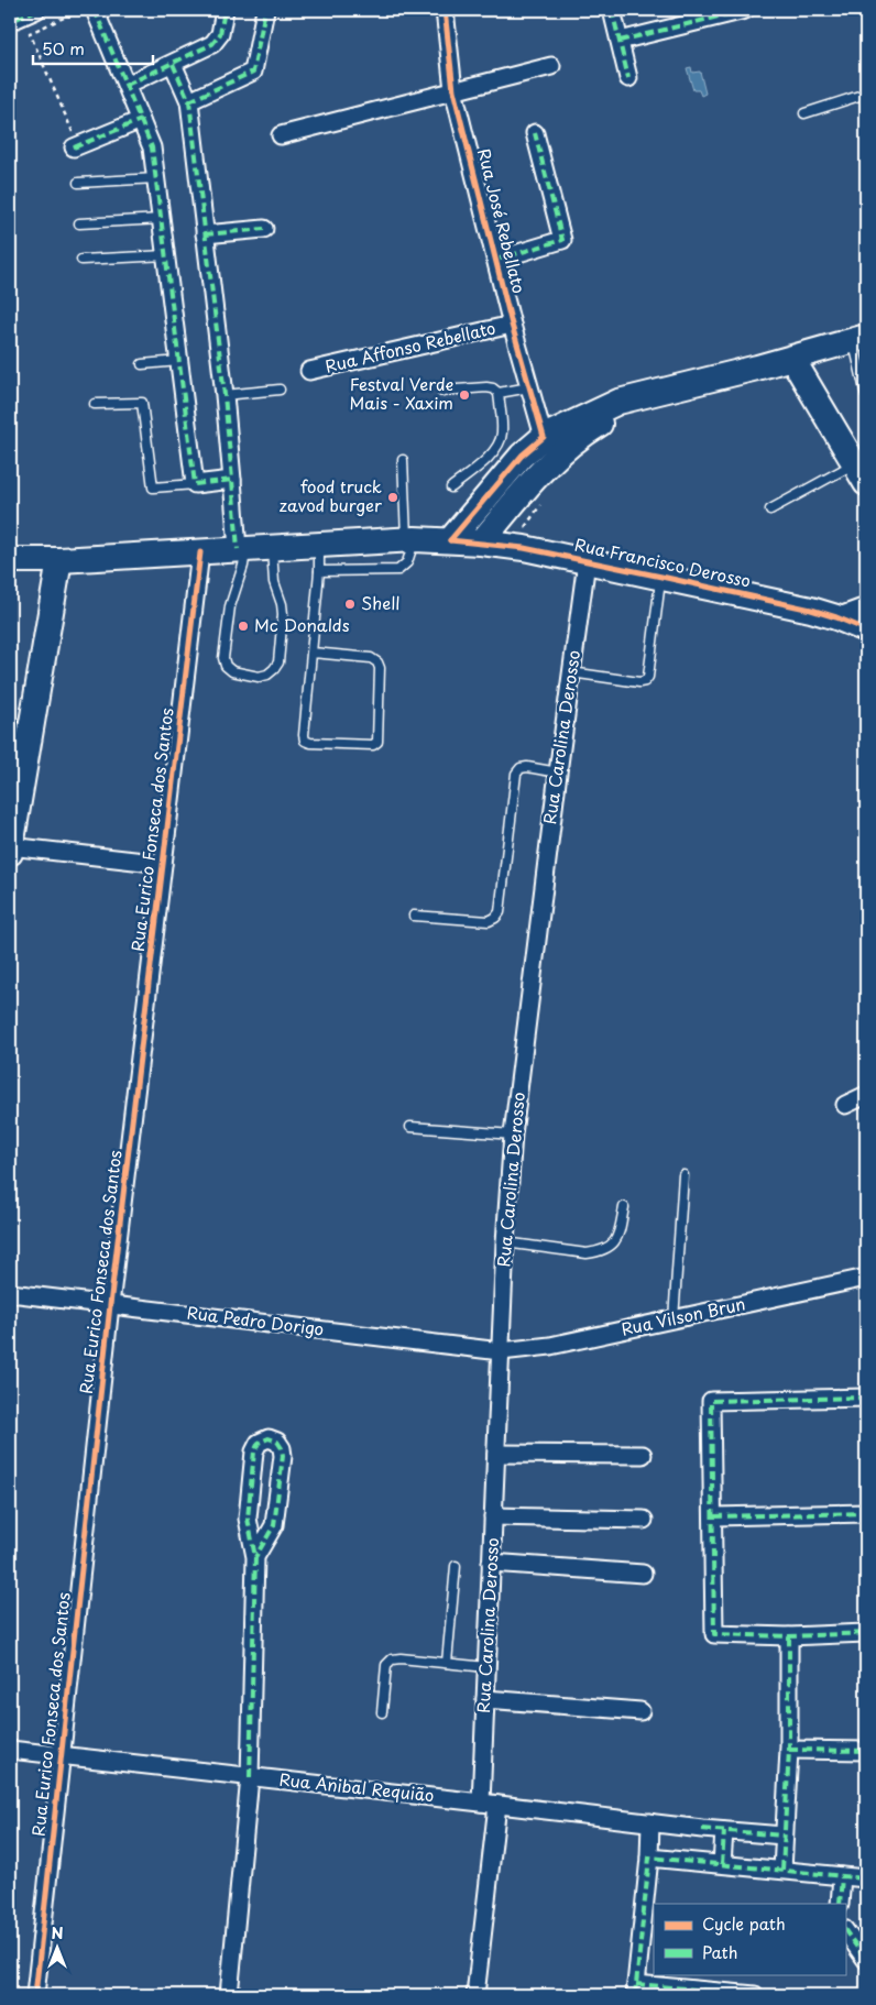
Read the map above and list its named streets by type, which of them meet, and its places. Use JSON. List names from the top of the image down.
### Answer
{
  "streets": {
    "street": [
      "Rua José Rebellato",
      "Rua Affonso Rebellato",
      "Rua Francisco Derosso",
      "Rua Carolina Derosso",
      "Rua Eurico Fonseca dos Santos",
      "Rua Vilson Brun",
      "Rua Pedro Dorigo",
      "Rua Anibal Requião"
    ]
  },
  "crossings": [
    ["Rua José Rebellato", "Rua Affonso Rebellato"],
    ["Rua Francisco Derosso", "Rua Carolina Derosso"],
    ["Rua Francisco Derosso", "Rua Eurico Fonseca dos Santos"],
    ["Rua Carolina Derosso", "Rua Vilson Brun"],
    ["Rua Carolina Derosso", "Rua Pedro Dorigo"],
    ["Rua Carolina Derosso", "Rua Anibal Requião"],
    ["Rua Eurico Fonseca dos Santos", "Rua Pedro Dorigo"],
    ["Rua Eurico Fonseca dos Santos", "Rua Anibal Requião"],
    ["Rua Vilson Brun", "Rua Pedro Dorigo"]
  ],
  "places": [
    "Festval Verde Mais - Xaxim",
    "food truck zavod burger",
    "Shell",
    "Mc Donalds"
  ],
  "legend": ["Cycle path", "Path"],
  "scale_bar": "50 m",
  "north": "top"
}
